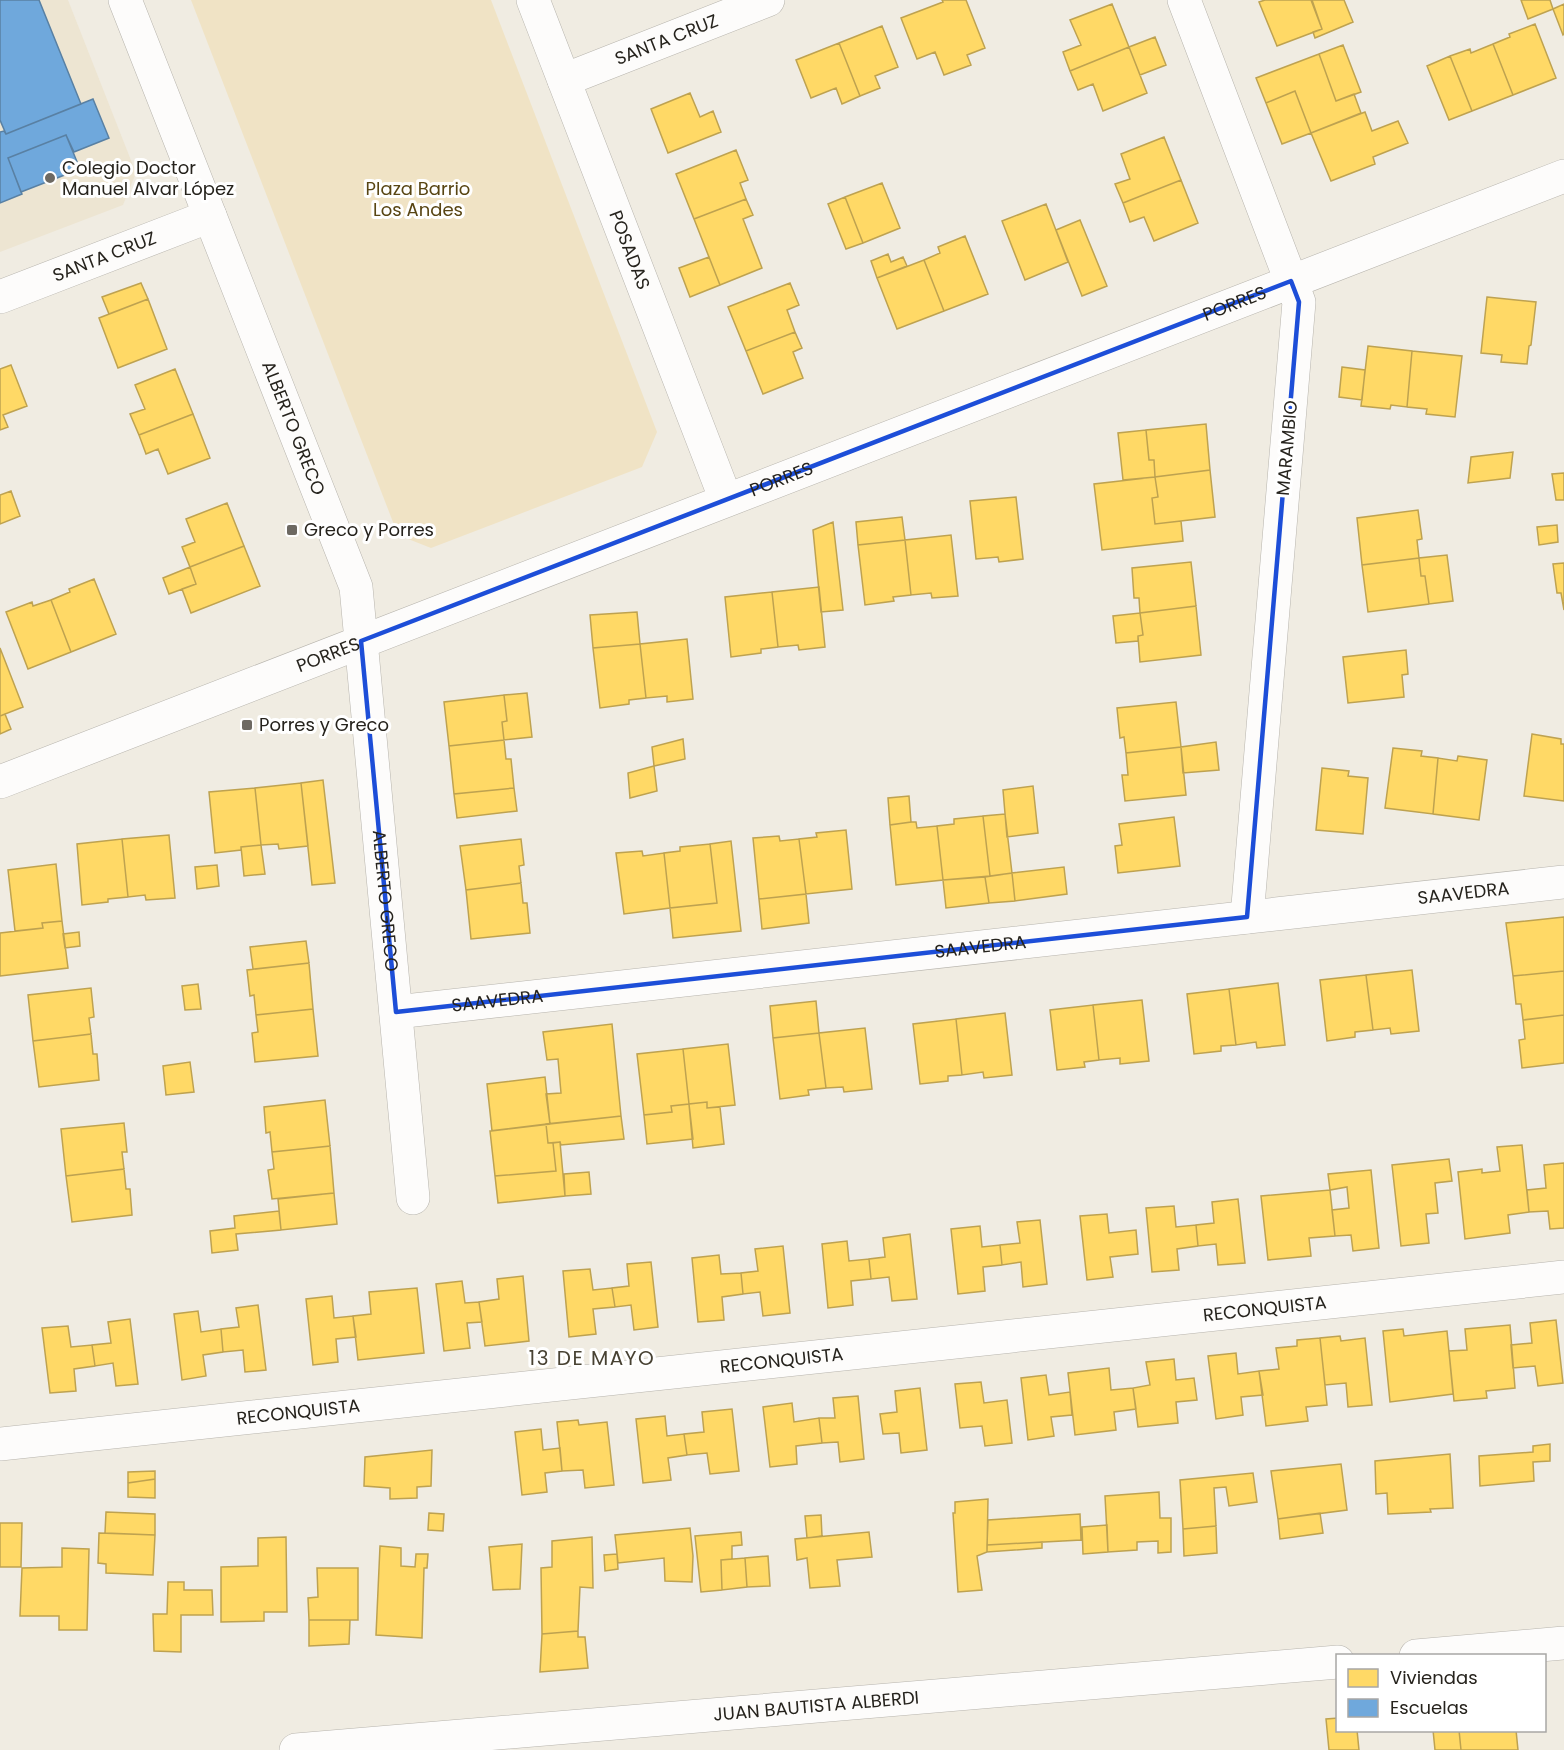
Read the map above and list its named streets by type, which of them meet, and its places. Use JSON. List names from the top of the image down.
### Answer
{
  "streets": {
    "street": [
      "SANTA CRUZ",
      "POSADAS",
      "PORRES",
      "ALBERTO GRECO",
      "MARAMBIO",
      "SAAVEDRA",
      "RECONQUISTA",
      "JUAN BAUTISTA ALBERDI"
    ]
  },
  "crossings": [
    ["SANTA CRUZ", "POSADAS"],
    ["SANTA CRUZ", "ALBERTO GRECO"],
    ["POSADAS", "PORRES"],
    ["PORRES", "ALBERTO GRECO"],
    ["PORRES", "MARAMBIO"],
    ["ALBERTO GRECO", "SAAVEDRA"],
    ["MARAMBIO", "SAAVEDRA"]
  ],
  "districts": ["13 DE MAYO"],
  "parks": ["Plaza Barrio Los Andes"],
  "places": {
    "other": ["Colegio Doctor Manuel Alvar López"],
    "transit": ["Greco y Porres", "Porres y Greco"]
  },
  "legend": ["Viviendas", "Escuelas"]
}
